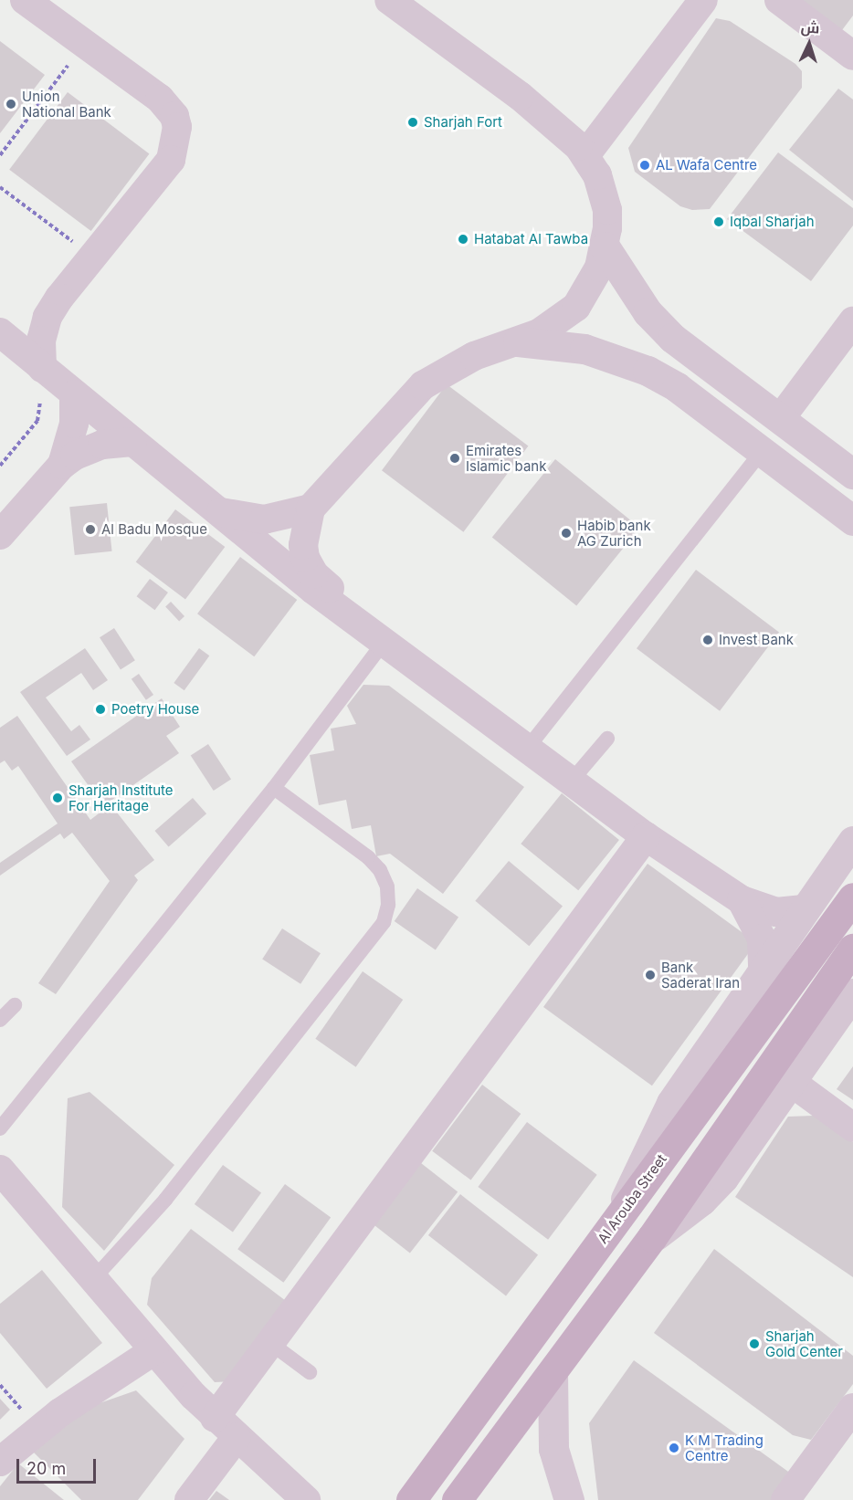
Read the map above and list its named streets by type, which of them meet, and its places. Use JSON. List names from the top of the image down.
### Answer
{
  "streets": {
    "main road": ["Al Arouba Street"]
  },
  "places": [
    "Union National Bank",
    "Sharjah Fort",
    "AL Wafa Centre",
    "Iqbal Sharjah",
    "Hatabat Al Tawba",
    "Emirates Islamic bank",
    "Al Badu Mosque",
    "Habib bank AG Zurich",
    "Invest Bank",
    "Poetry House",
    "Sharjah Institute For Heritage",
    "Bank Saderat Iran",
    "Sharjah Gold Center",
    "K M Trading Centre"
  ],
  "scale_bar": "20 m",
  "north": "top"
}
